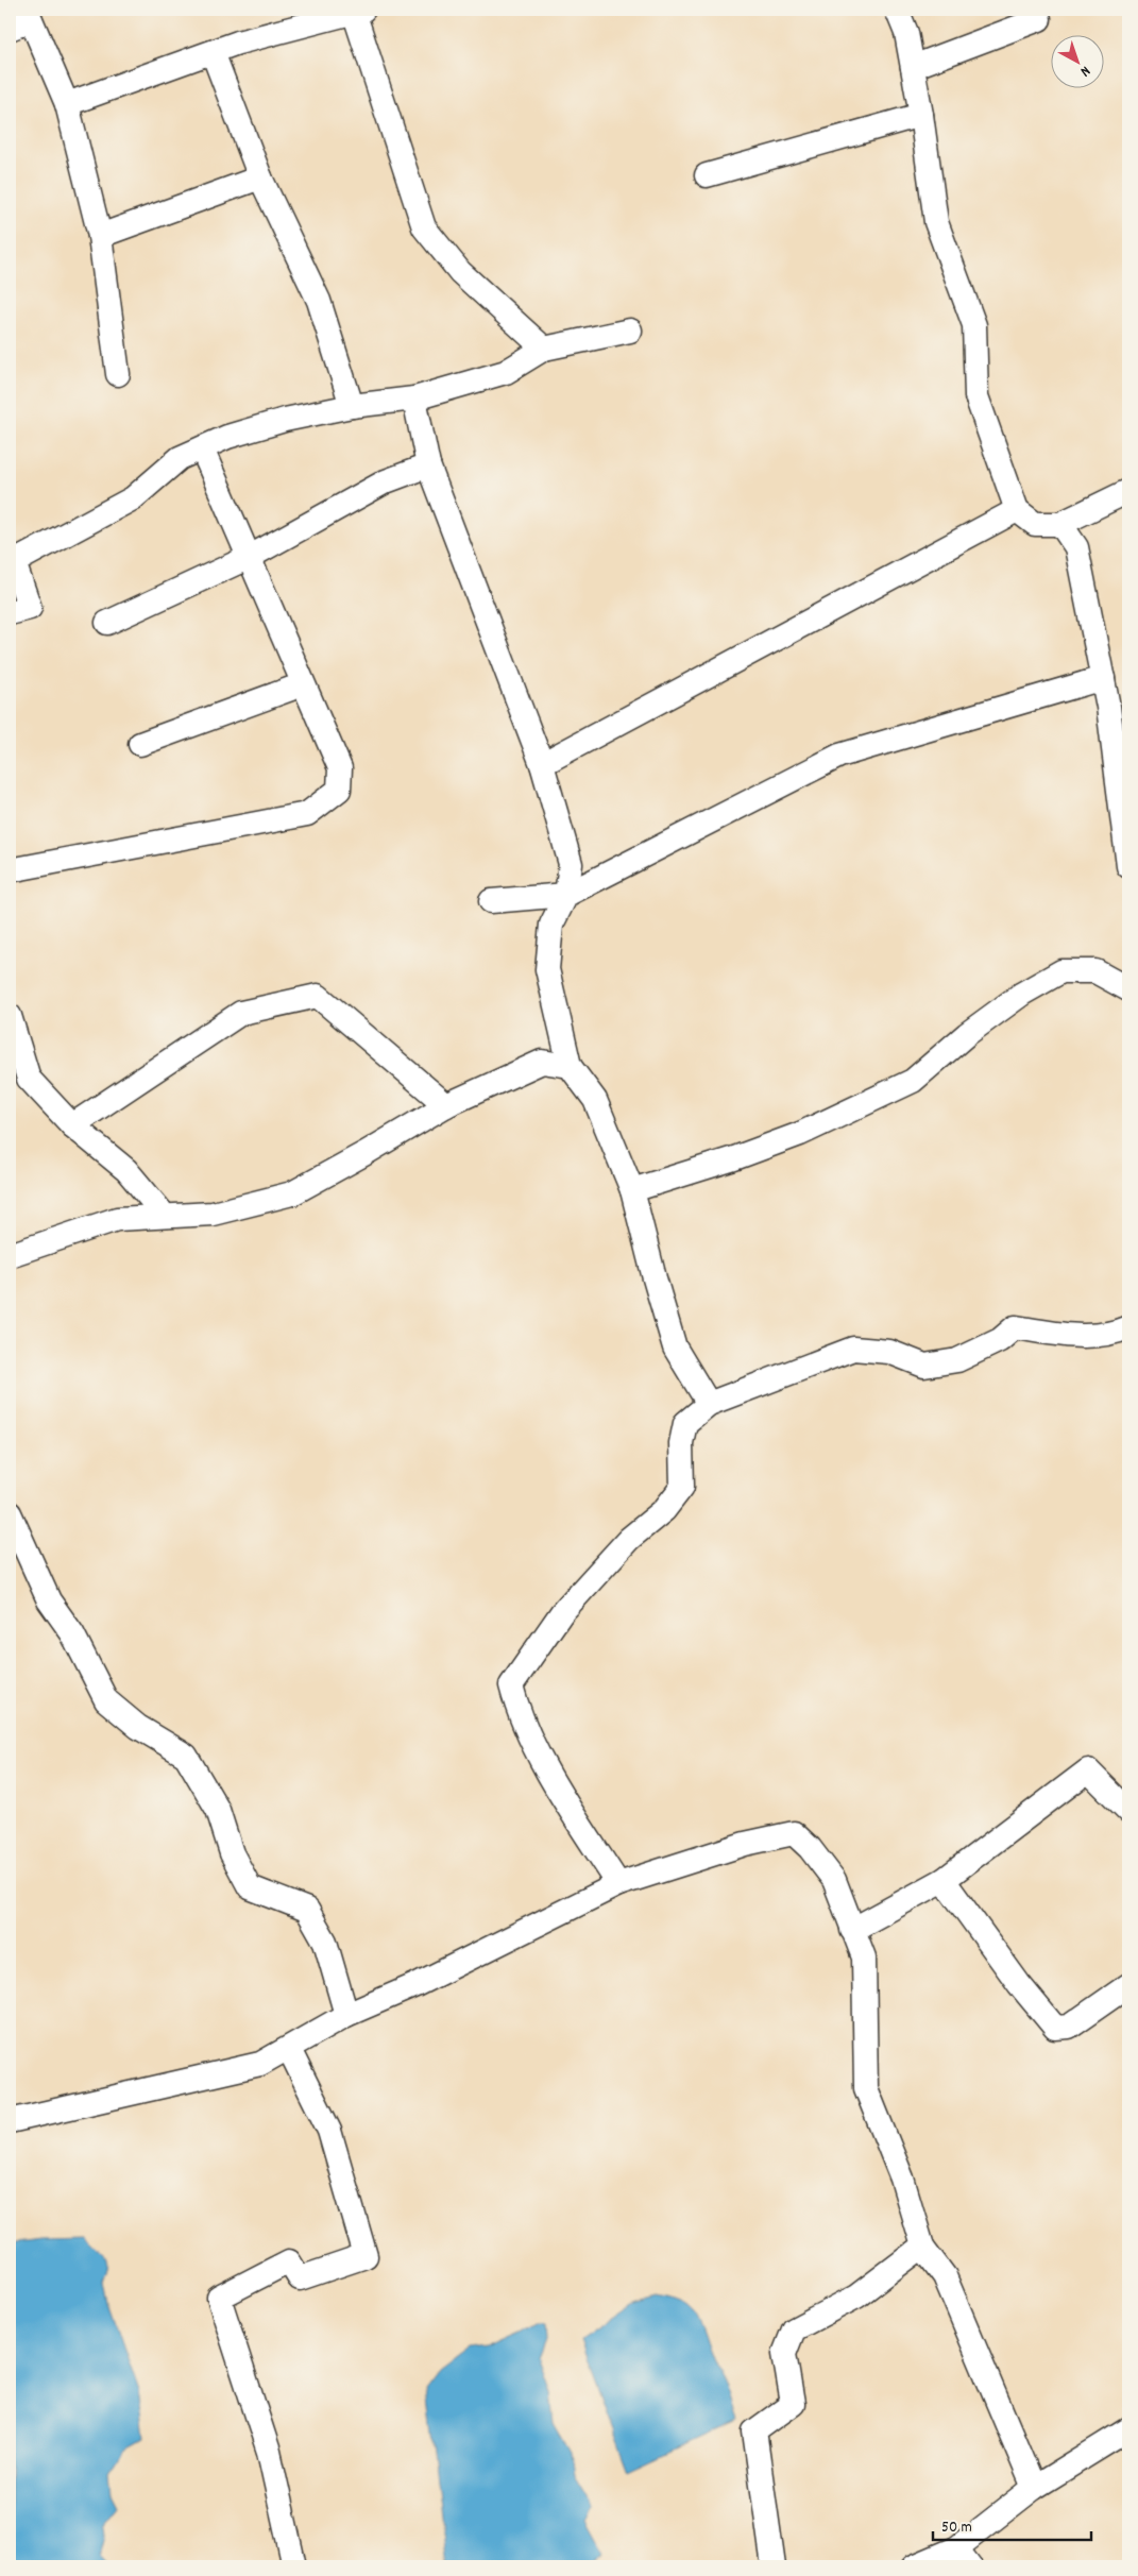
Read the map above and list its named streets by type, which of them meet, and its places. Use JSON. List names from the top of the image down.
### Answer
{
  "scale_bar": "50 m",
  "north": "bottom right"
}
